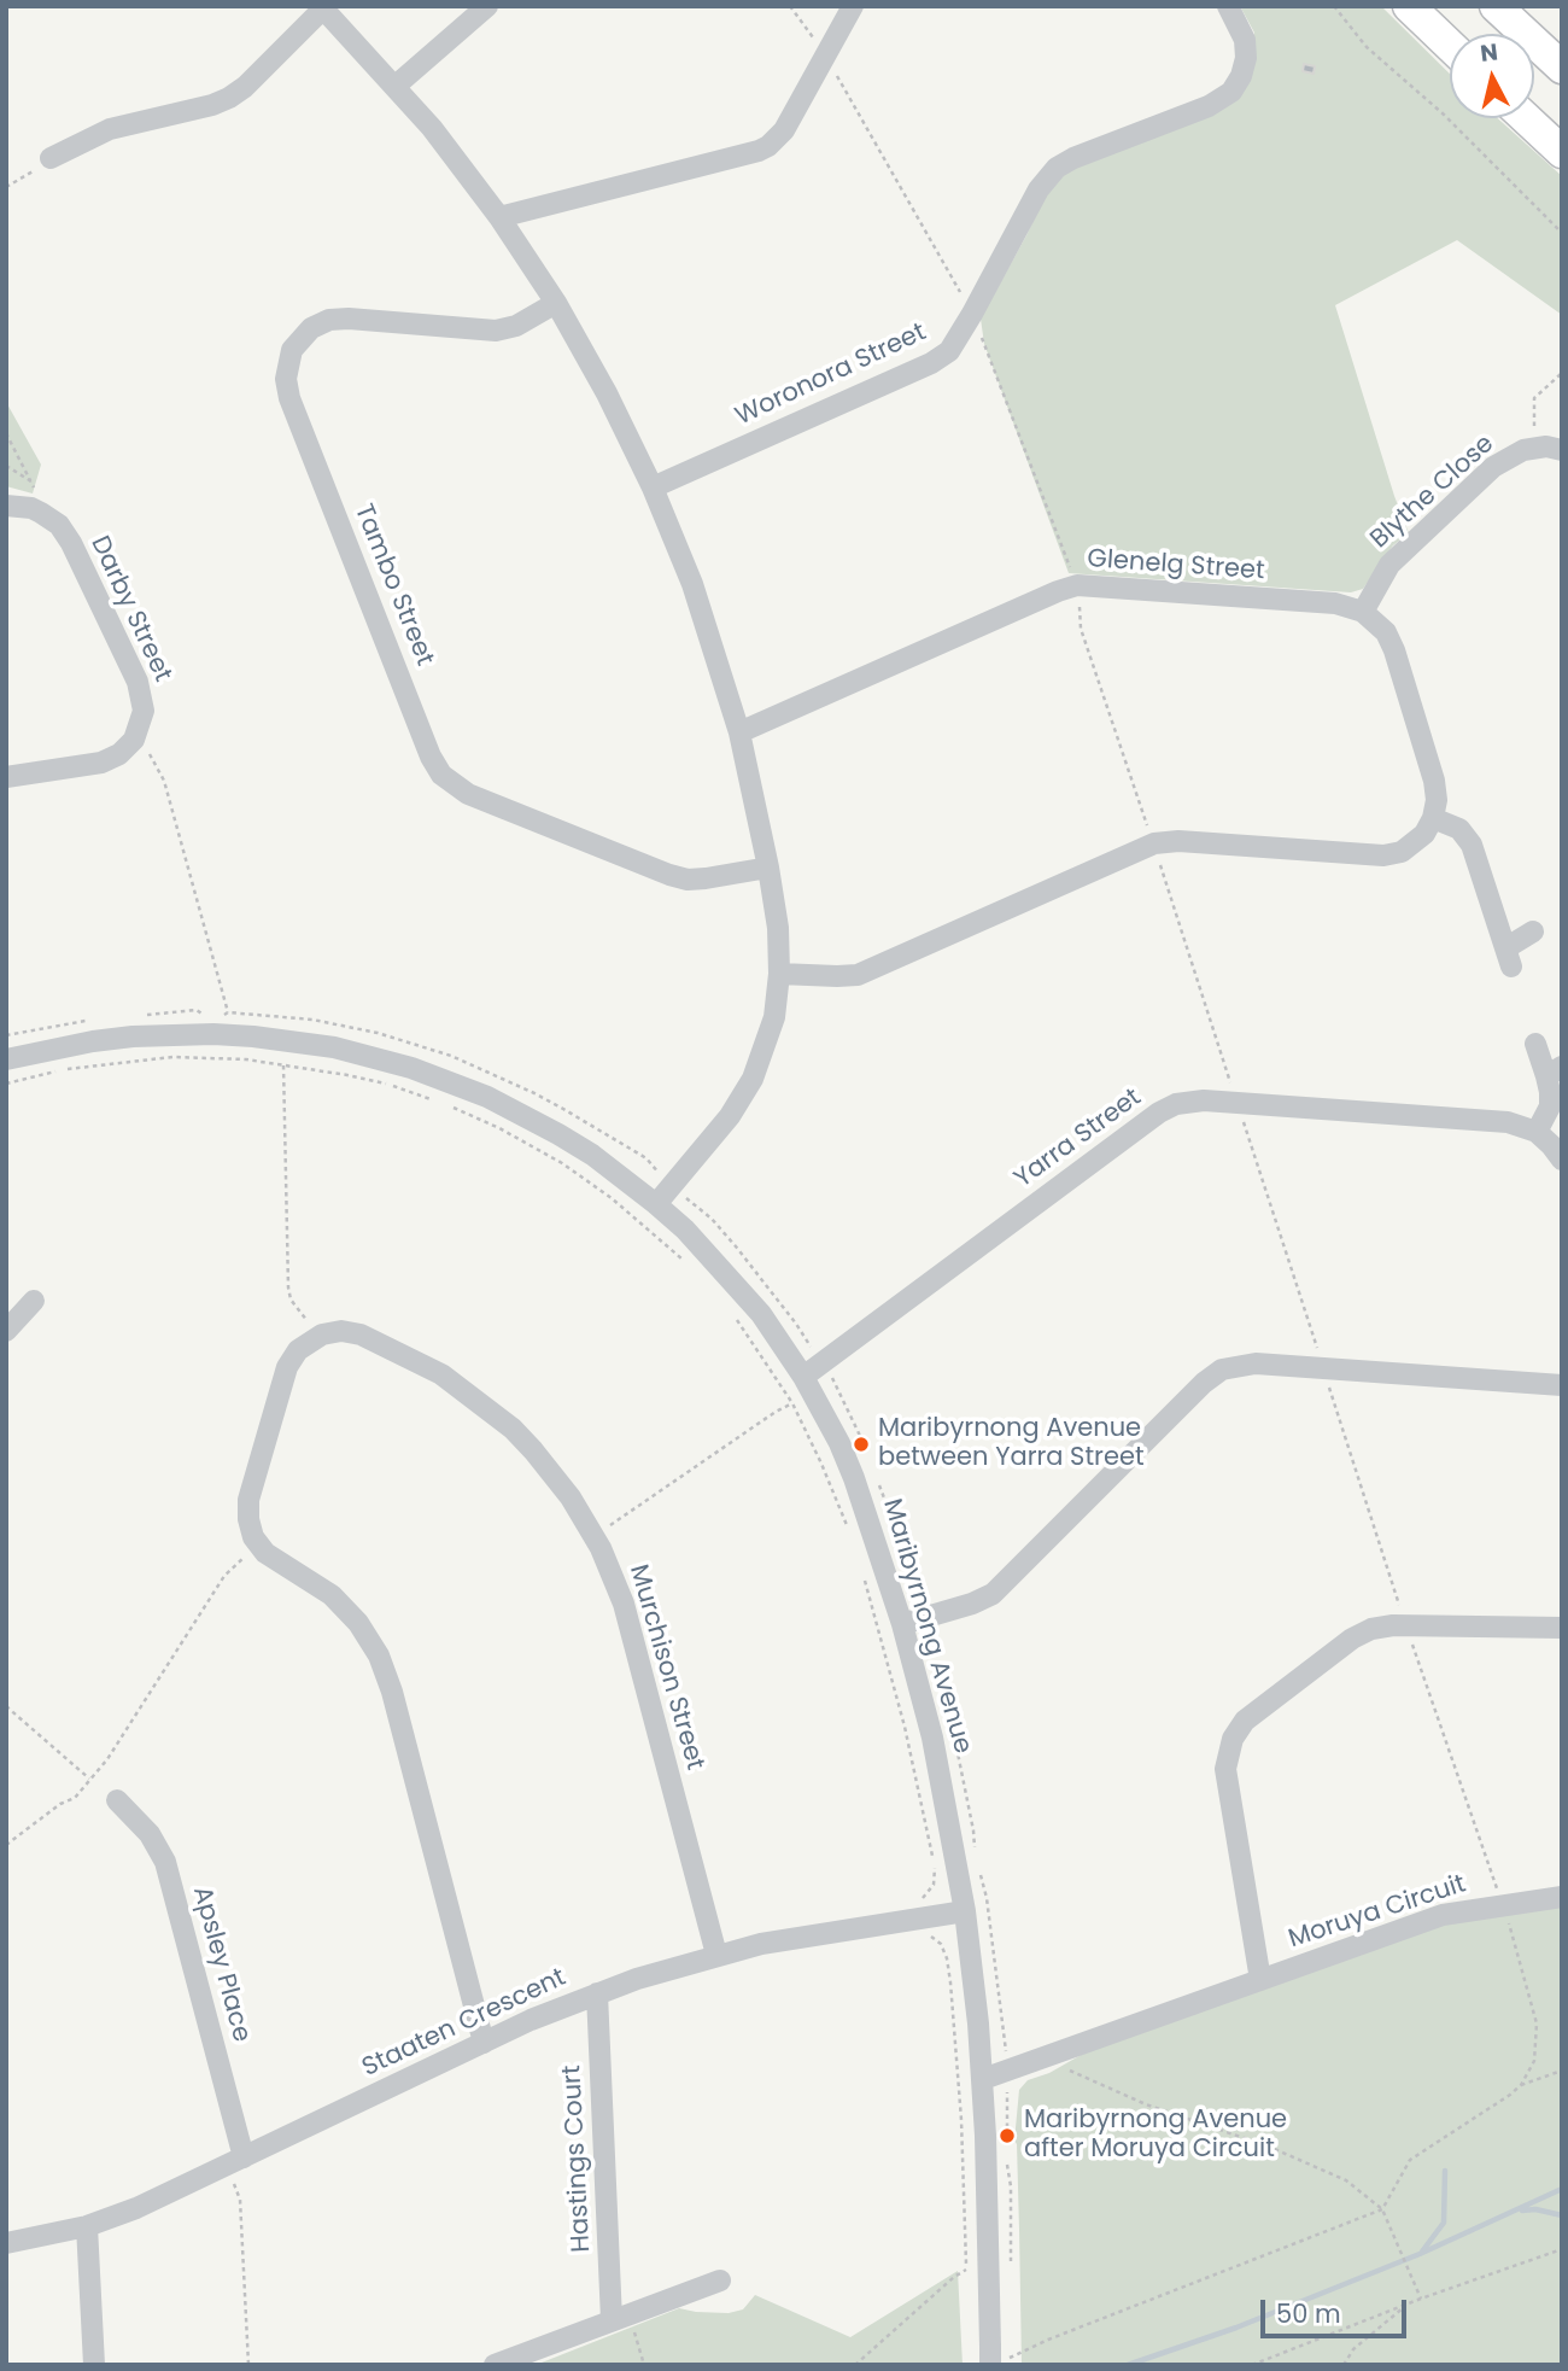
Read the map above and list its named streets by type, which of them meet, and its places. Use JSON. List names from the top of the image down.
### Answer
{
  "streets": {
    "street": [
      "Woronora Street",
      "Blythe Close",
      "Glenelg Street",
      "Tambo Street",
      "Darby Street",
      "Yarra Street",
      "Maribyrnong Avenue",
      "Murchison Street",
      "Moruya Circuit",
      "Apsley Place",
      "Staaten Crescent",
      "Hastings Court"
    ]
  },
  "crossings": [
    ["Blythe Close", "Glenelg Street"],
    ["Yarra Street", "Maribyrnong Avenue"],
    ["Maribyrnong Avenue", "Moruya Circuit"],
    ["Maribyrnong Avenue", "Staaten Crescent"],
    ["Murchison Street", "Staaten Crescent"],
    ["Apsley Place", "Staaten Crescent"],
    ["Staaten Crescent", "Hastings Court"]
  ],
  "places": ["Maribyrnong Avenue between Yarra Street", "Maribyrnong Avenue after Moruya Circuit"],
  "scale_bar": "50 m",
  "north": "top"
}
